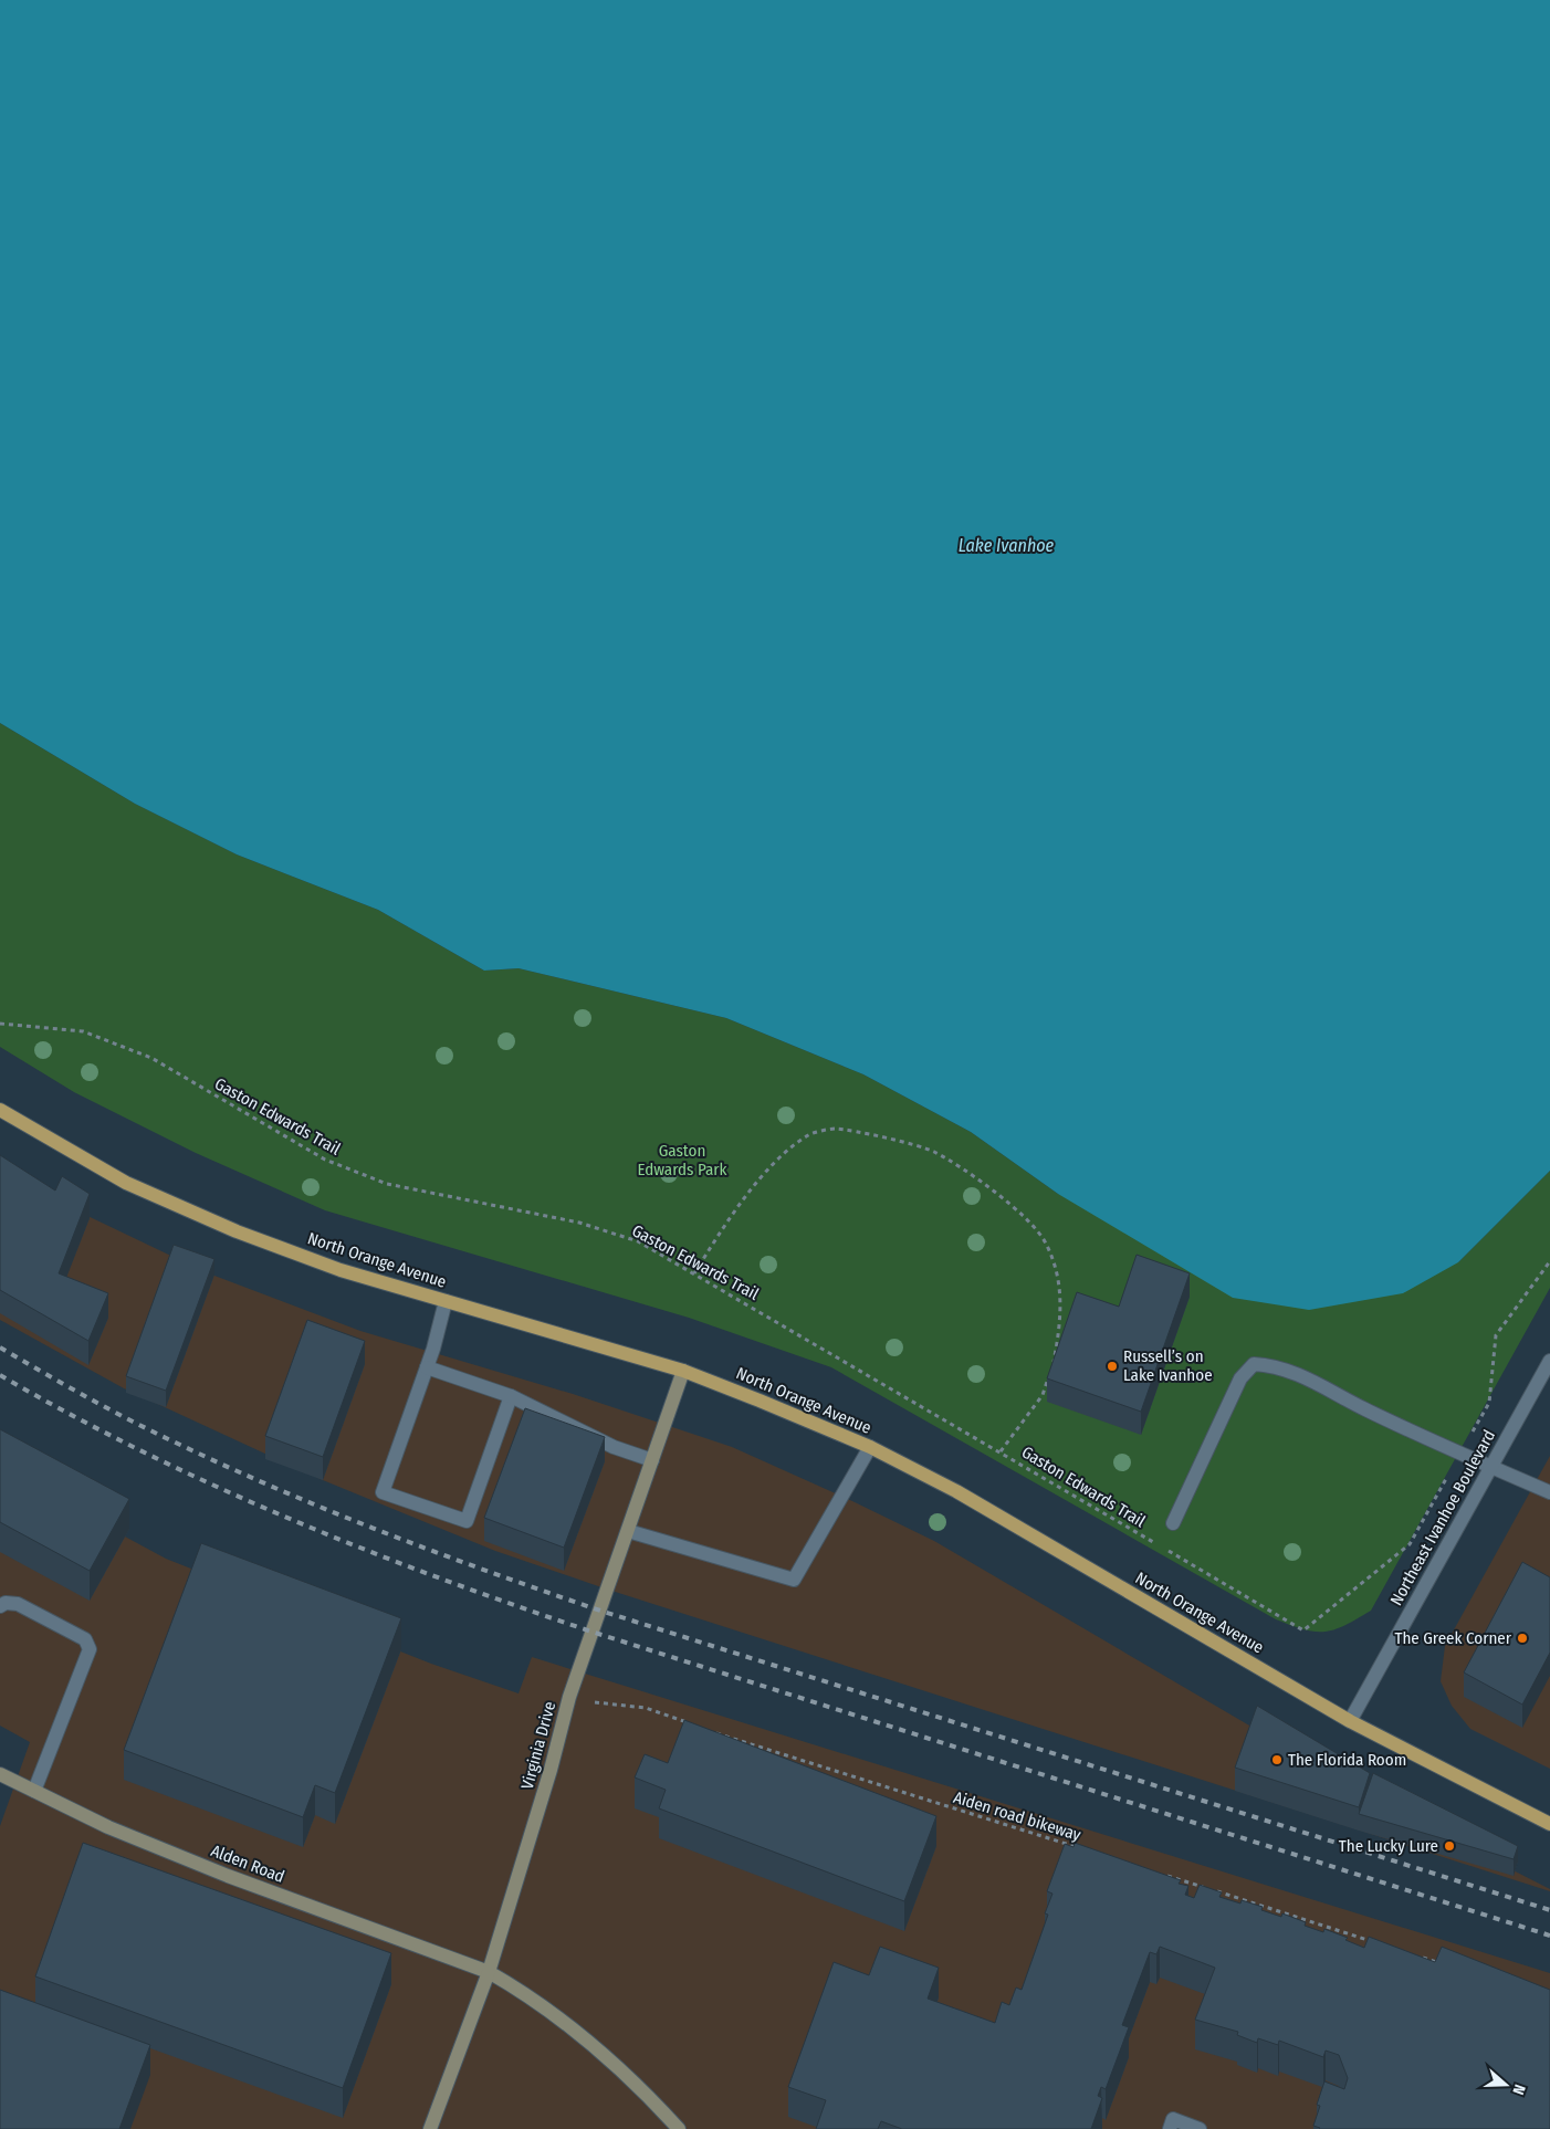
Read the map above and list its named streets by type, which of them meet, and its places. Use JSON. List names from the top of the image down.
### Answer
{
  "streets": {
    "main road": ["North Orange Avenue"],
    "street": ["Northeast Ivanhoe Boulevard", "Virginia Drive", "Alden Road"],
    "path": ["Gaston Edwards Trail", "Aiden road bikeway"]
  },
  "crossings": [
    ["North Orange Avenue", "Northeast Ivanhoe Boulevard"],
    ["North Orange Avenue", "Virginia Drive"],
    ["Virginia Drive", "Alden Road"]
  ],
  "water": ["Lake Ivanhoe"],
  "parks": ["Gaston Edwards Park"],
  "places": [
    "Russell’s on Lake Ivanhoe",
    "The Greek Corner",
    "The Florida Room",
    "The Lucky Lure"
  ],
  "north": "right"
}
